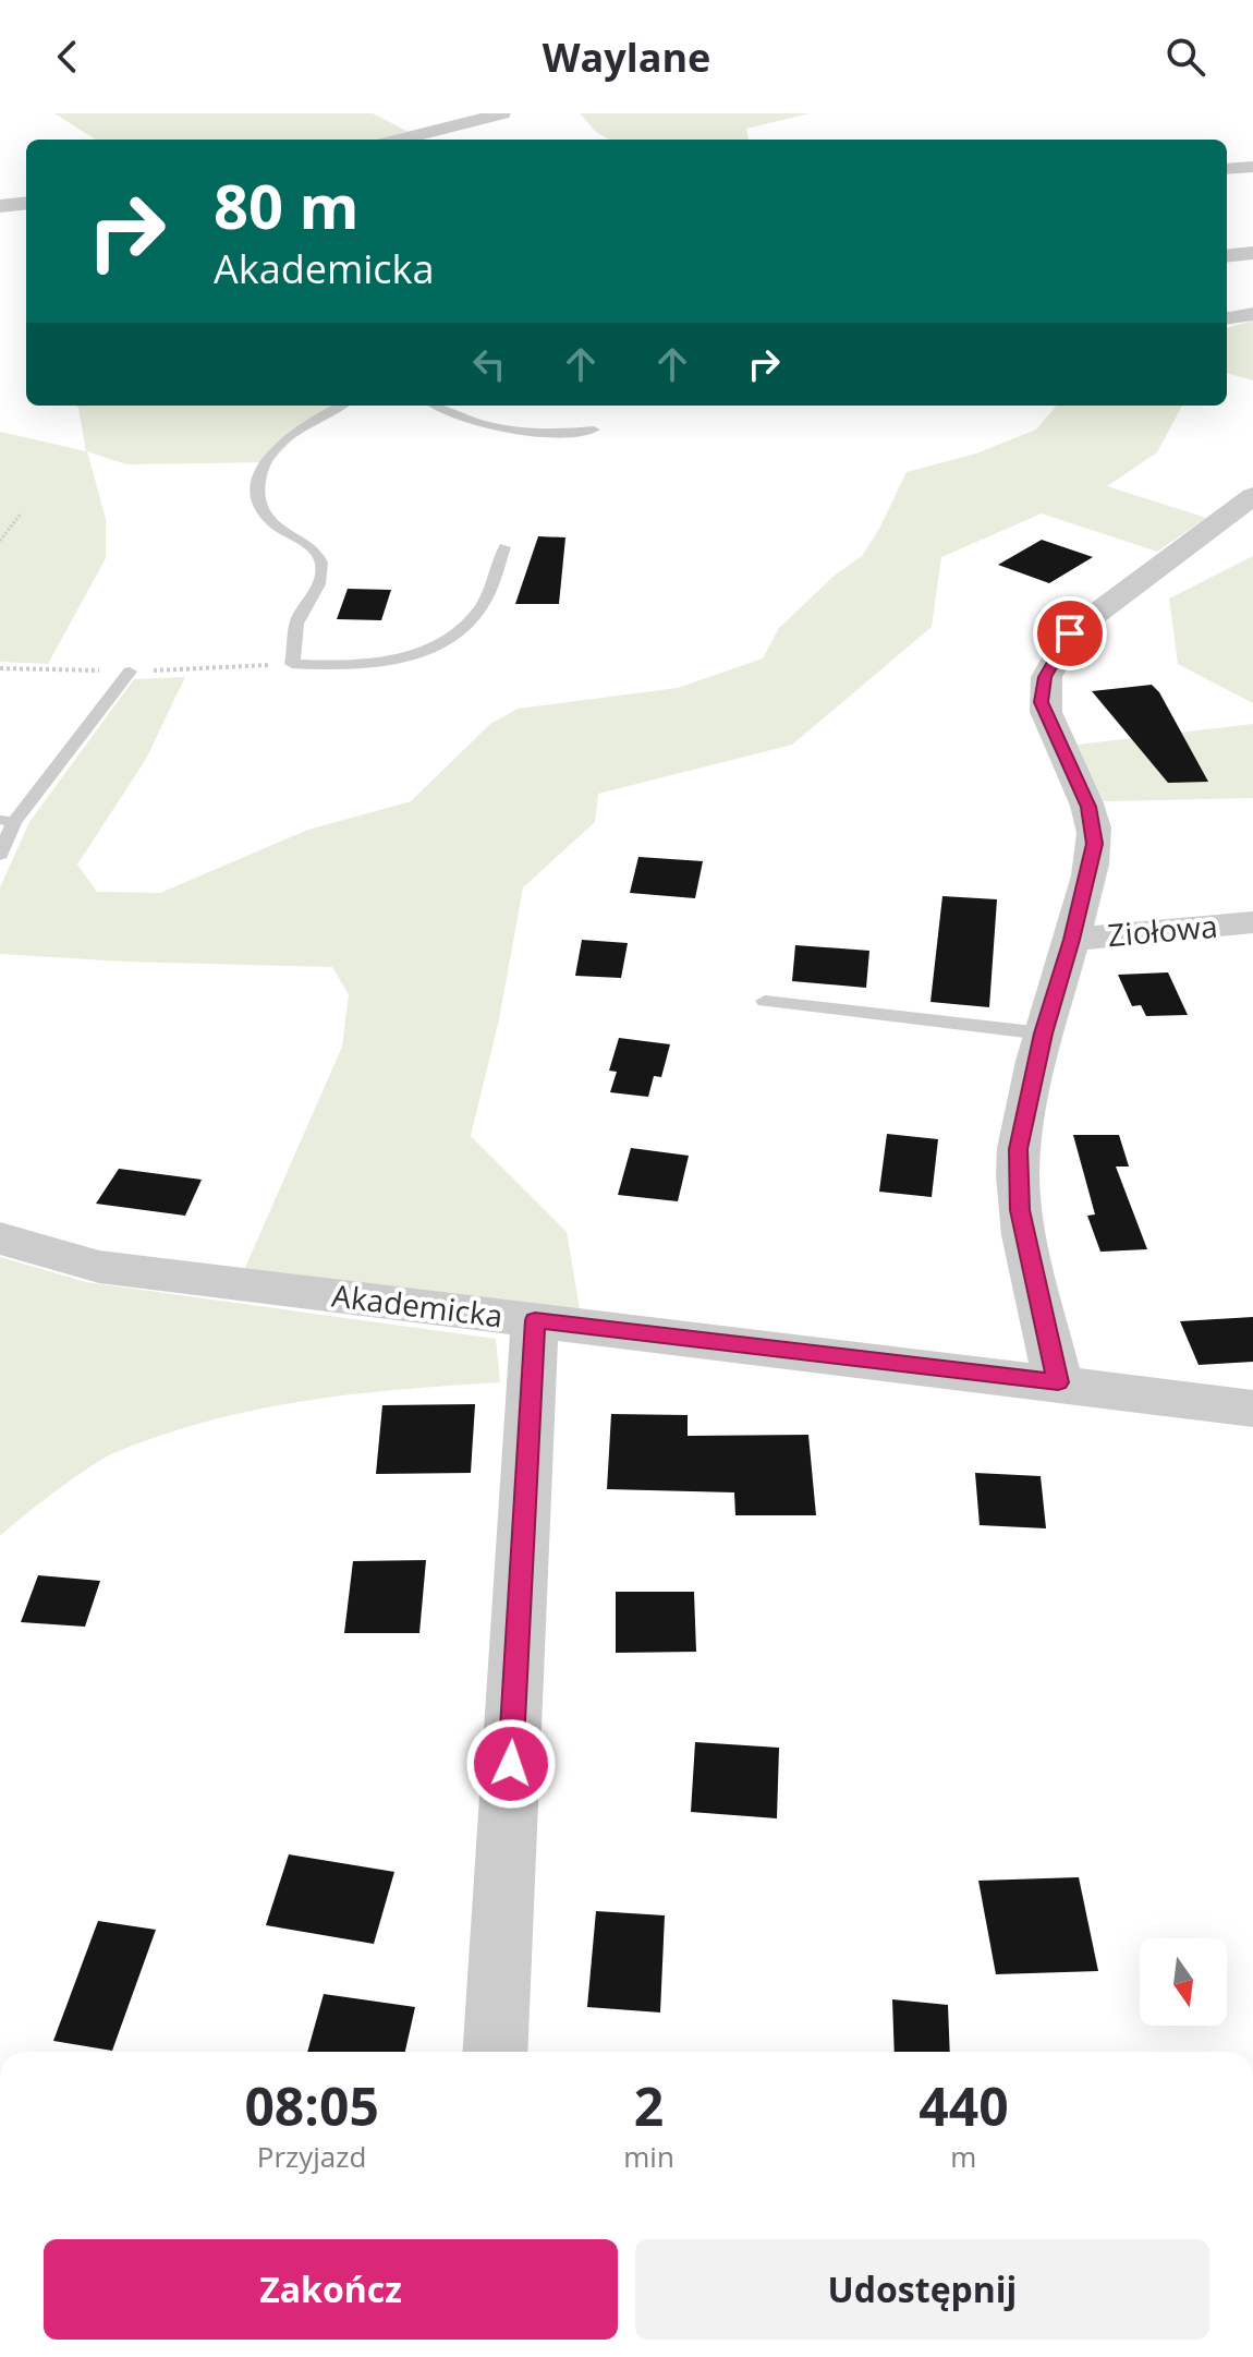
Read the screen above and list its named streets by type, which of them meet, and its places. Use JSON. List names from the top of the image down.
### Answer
{
  "streets": {
    "street": ["Ziołowa", "Akademicka"]
  },
  "north": "bottom",
  "page": {
    "header": "Waylane",
    "turn": ["80 m", "Akademicka"],
    "eta": [
      "08:05",
      "Przyjazd",
      "2",
      "min",
      "440",
      "m"
    ],
    "buttons": ["Zakończ", "Udostępnij"]
  }
}
